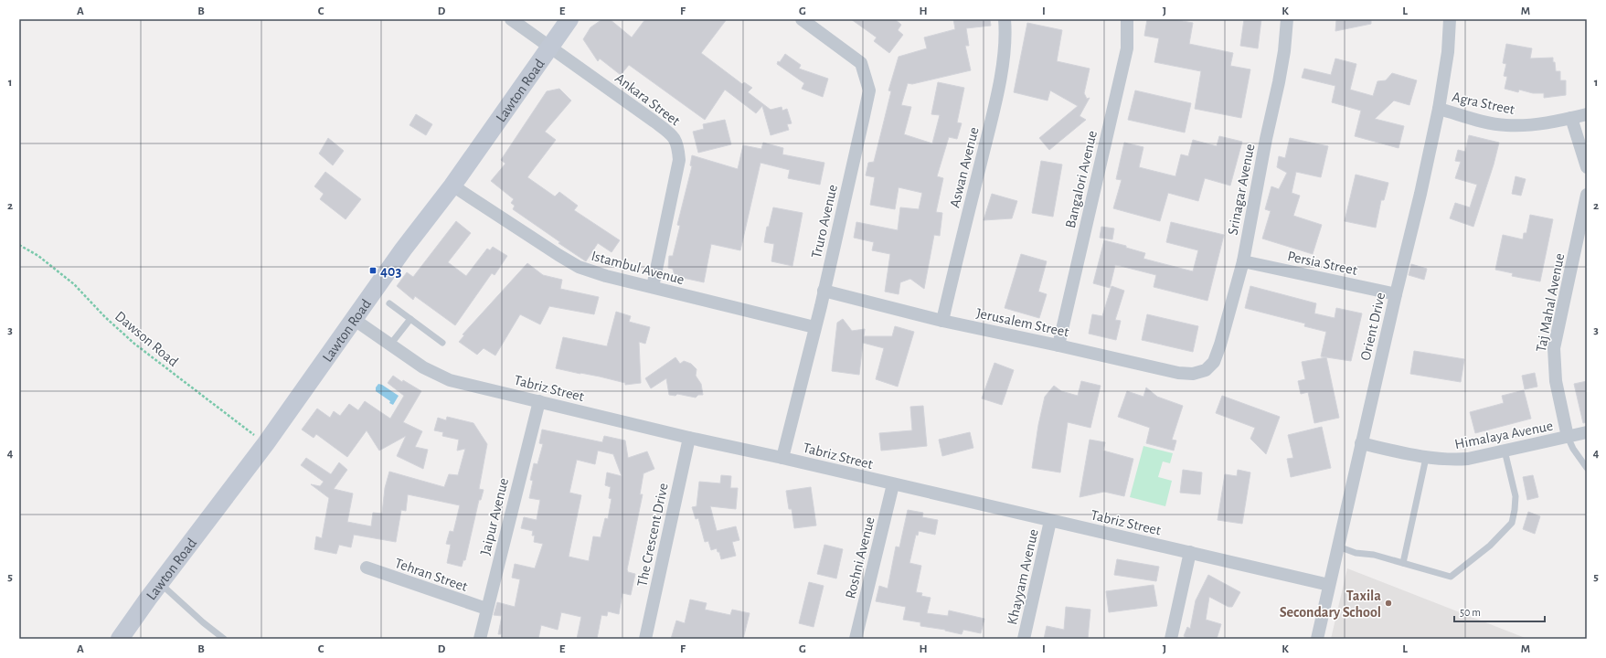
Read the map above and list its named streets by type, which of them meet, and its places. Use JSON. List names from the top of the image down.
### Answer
{
  "streets": {
    "street": [
      "Lawton Road",
      "Ankara Street",
      "Agra Street",
      "Aswan Avenue",
      "Bangalori Avenue",
      "Srinagar Avenue",
      "Truro Avenue",
      "Persia Street",
      "Istambul Avenue",
      "Taj Mahal Avenue",
      "Jerusalem Street",
      "Orient Drive",
      "Tabriz Street",
      "Himalaya Avenue",
      "Jaipur Avenue",
      "The Crescent Drive",
      "Roshni Avenue",
      "Tehran Street",
      "Khayyam Avenue"
    ],
    "path": ["Dawson Road"]
  },
  "crossings": [
    ["Lawton Road", "Ankara Street"],
    ["Lawton Road", "Istambul Avenue"],
    ["Lawton Road", "Dawson Road"],
    ["Lawton Road", "Tabriz Street"],
    ["Ankara Street", "Istambul Avenue"],
    ["Agra Street", "Orient Drive"],
    ["Aswan Avenue", "Jerusalem Street"],
    ["Bangalori Avenue", "Jerusalem Street"],
    ["Srinagar Avenue", "Persia Street"],
    ["Srinagar Avenue", "Jerusalem Street"],
    ["Truro Avenue", "Istambul Avenue"],
    ["Truro Avenue", "Jerusalem Street"],
    ["Truro Avenue", "Tabriz Street"],
    ["Persia Street", "Orient Drive"],
    ["Taj Mahal Avenue", "Himalaya Avenue"],
    ["Orient Drive", "Tabriz Street"],
    ["Orient Drive", "Himalaya Avenue"],
    ["Tabriz Street", "Jaipur Avenue"],
    ["Tabriz Street", "The Crescent Drive"],
    ["Tabriz Street", "Roshni Avenue"],
    ["Tabriz Street", "Khayyam Avenue"],
    ["Jaipur Avenue", "Tehran Street"]
  ],
  "places": {
    "transit": ["403"],
    "other": ["Taxila Secondary School"]
  },
  "scale_bar": "50 m",
  "grid": {
    "columns": [
      "A",
      "B",
      "C",
      "D",
      "E",
      "F",
      "G",
      "H",
      "I",
      "J",
      "K",
      "L",
      "M"
    ],
    "rows": [
      "1",
      "2",
      "3",
      "4",
      "5"
    ]
  }
}
